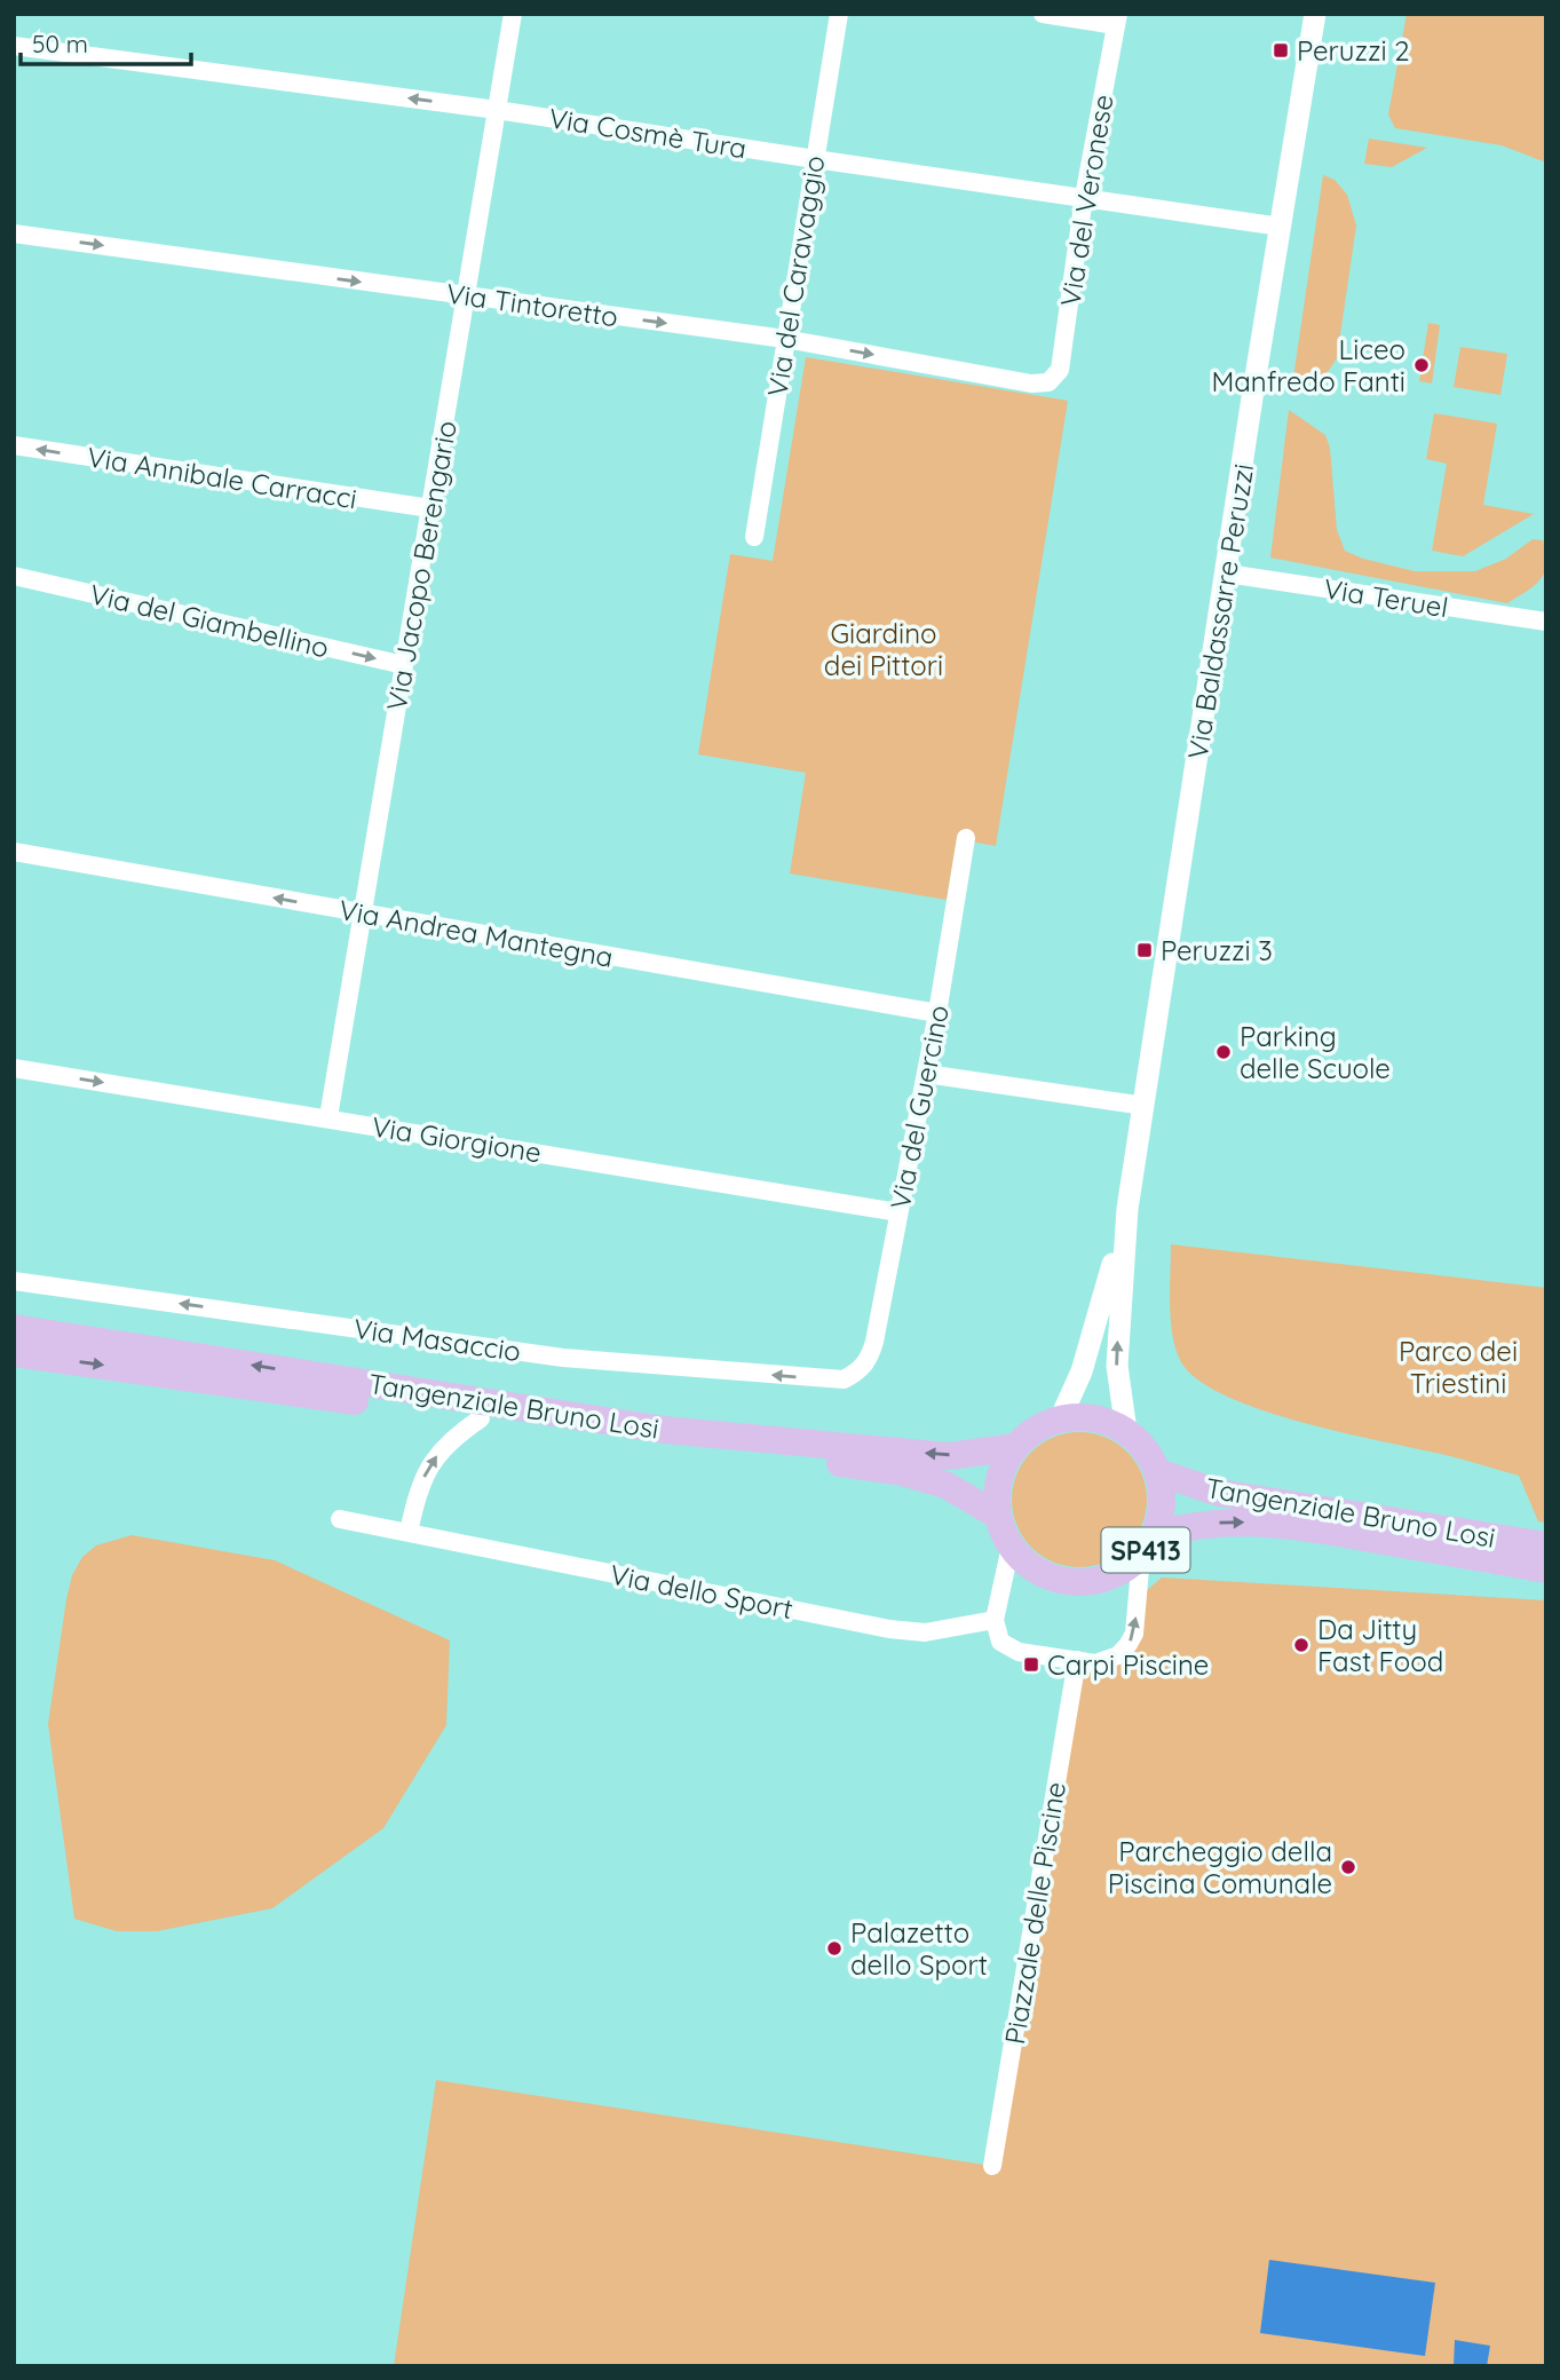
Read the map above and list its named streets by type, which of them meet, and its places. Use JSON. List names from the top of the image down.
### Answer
{
  "streets": {
    "main road": ["Tangenziale Bruno Losi", "SP413"],
    "street": [
      "Via Cosmè Tura",
      "Via del Veronese",
      "Via del Caravaggio",
      "Via Tintoretto",
      "Via Annibale Carracci",
      "Via Jacopo Berengario",
      "Via Teruel",
      "Via Baldassarre Peruzzi",
      "Via del Giambellino",
      "Via Andrea Mantegna",
      "Via del Guercino",
      "Via Giorgione",
      "Via Masaccio",
      "Via dello Sport",
      "Piazzale delle Piscine"
    ]
  },
  "crossings": [
    ["Via Cosmè Tura", "Via del Veronese"],
    ["Via Cosmè Tura", "Via del Caravaggio"],
    ["Via Cosmè Tura", "Via Jacopo Berengario"],
    ["Via Cosmè Tura", "Via Baldassarre Peruzzi"],
    ["Via del Veronese", "Via Tintoretto"],
    ["Via del Caravaggio", "Via Tintoretto"],
    ["Via Tintoretto", "Via Jacopo Berengario"],
    ["Via Annibale Carracci", "Via Jacopo Berengario"],
    ["Via Jacopo Berengario", "Via del Giambellino"],
    ["Via Jacopo Berengario", "Via Andrea Mantegna"],
    ["Via Jacopo Berengario", "Via Giorgione"],
    ["Via Teruel", "Via Baldassarre Peruzzi"],
    ["Via Baldassarre Peruzzi", "Tangenziale Bruno Losi"],
    ["Via Baldassarre Peruzzi", "SP413"],
    ["Via Andrea Mantegna", "Via del Guercino"],
    ["Via del Guercino", "Via Giorgione"],
    ["Via del Guercino", "Via Masaccio"],
    ["Tangenziale Bruno Losi", "SP413"]
  ],
  "one_way": [
    "Via Cosmè Tura",
    "Via Tintoretto",
    "Via Annibale Carracci",
    "Via del Giambellino",
    "Via Andrea Mantegna",
    "Via Giorgione",
    "Via Masaccio"
  ],
  "parks": ["Giardino dei Pittori", "Parco dei Triestini"],
  "places": {
    "transit": ["Peruzzi 2", "Peruzzi 3", "Carpi Piscine"],
    "other": [
      "Liceo Manfredo Fanti",
      "Parking delle Scuole",
      "Da Jitty Fast Food",
      "Parcheggio della Piscina Comunale",
      "Palazetto dello Sport"
    ]
  },
  "scale_bar": "50 m"
}
